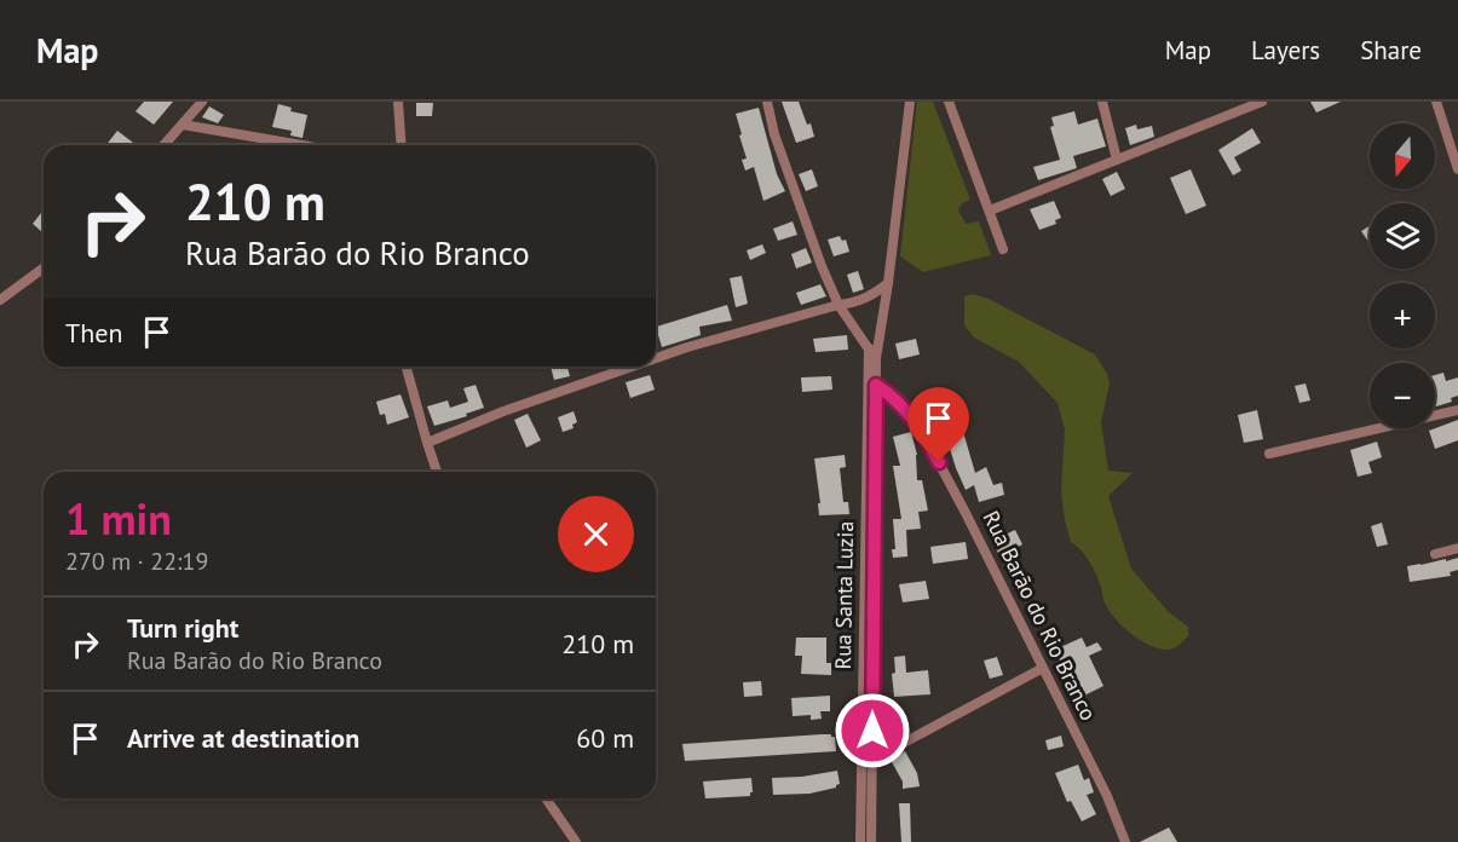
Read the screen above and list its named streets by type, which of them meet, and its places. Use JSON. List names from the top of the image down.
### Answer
{
  "streets": {
    "street": ["Rua Santa Luzia", "Rua Barão do Rio Branco"]
  },
  "crossings": [
    ["Rua Santa Luzia", "Rua Barão do Rio Branco"]
  ],
  "north": "bottom",
  "page": {
    "header": "Map",
    "nav": ["Map", "Layers", "Share"],
    "map_buttons": ["+", "−"],
    "turn": ["210 m", "Rua Barão do Rio Branco"],
    "then": "Then",
    "heading": ["1 min", "270 m · 22:19"],
    "list": [
      {
        "name": "Turn right",
        "note": "Rua Barão do Rio Branco",
        "value": "210 m"
      },
      {
        "name": "Arrive at destination",
        "value": "60 m"
      }
    ]
  }
}
